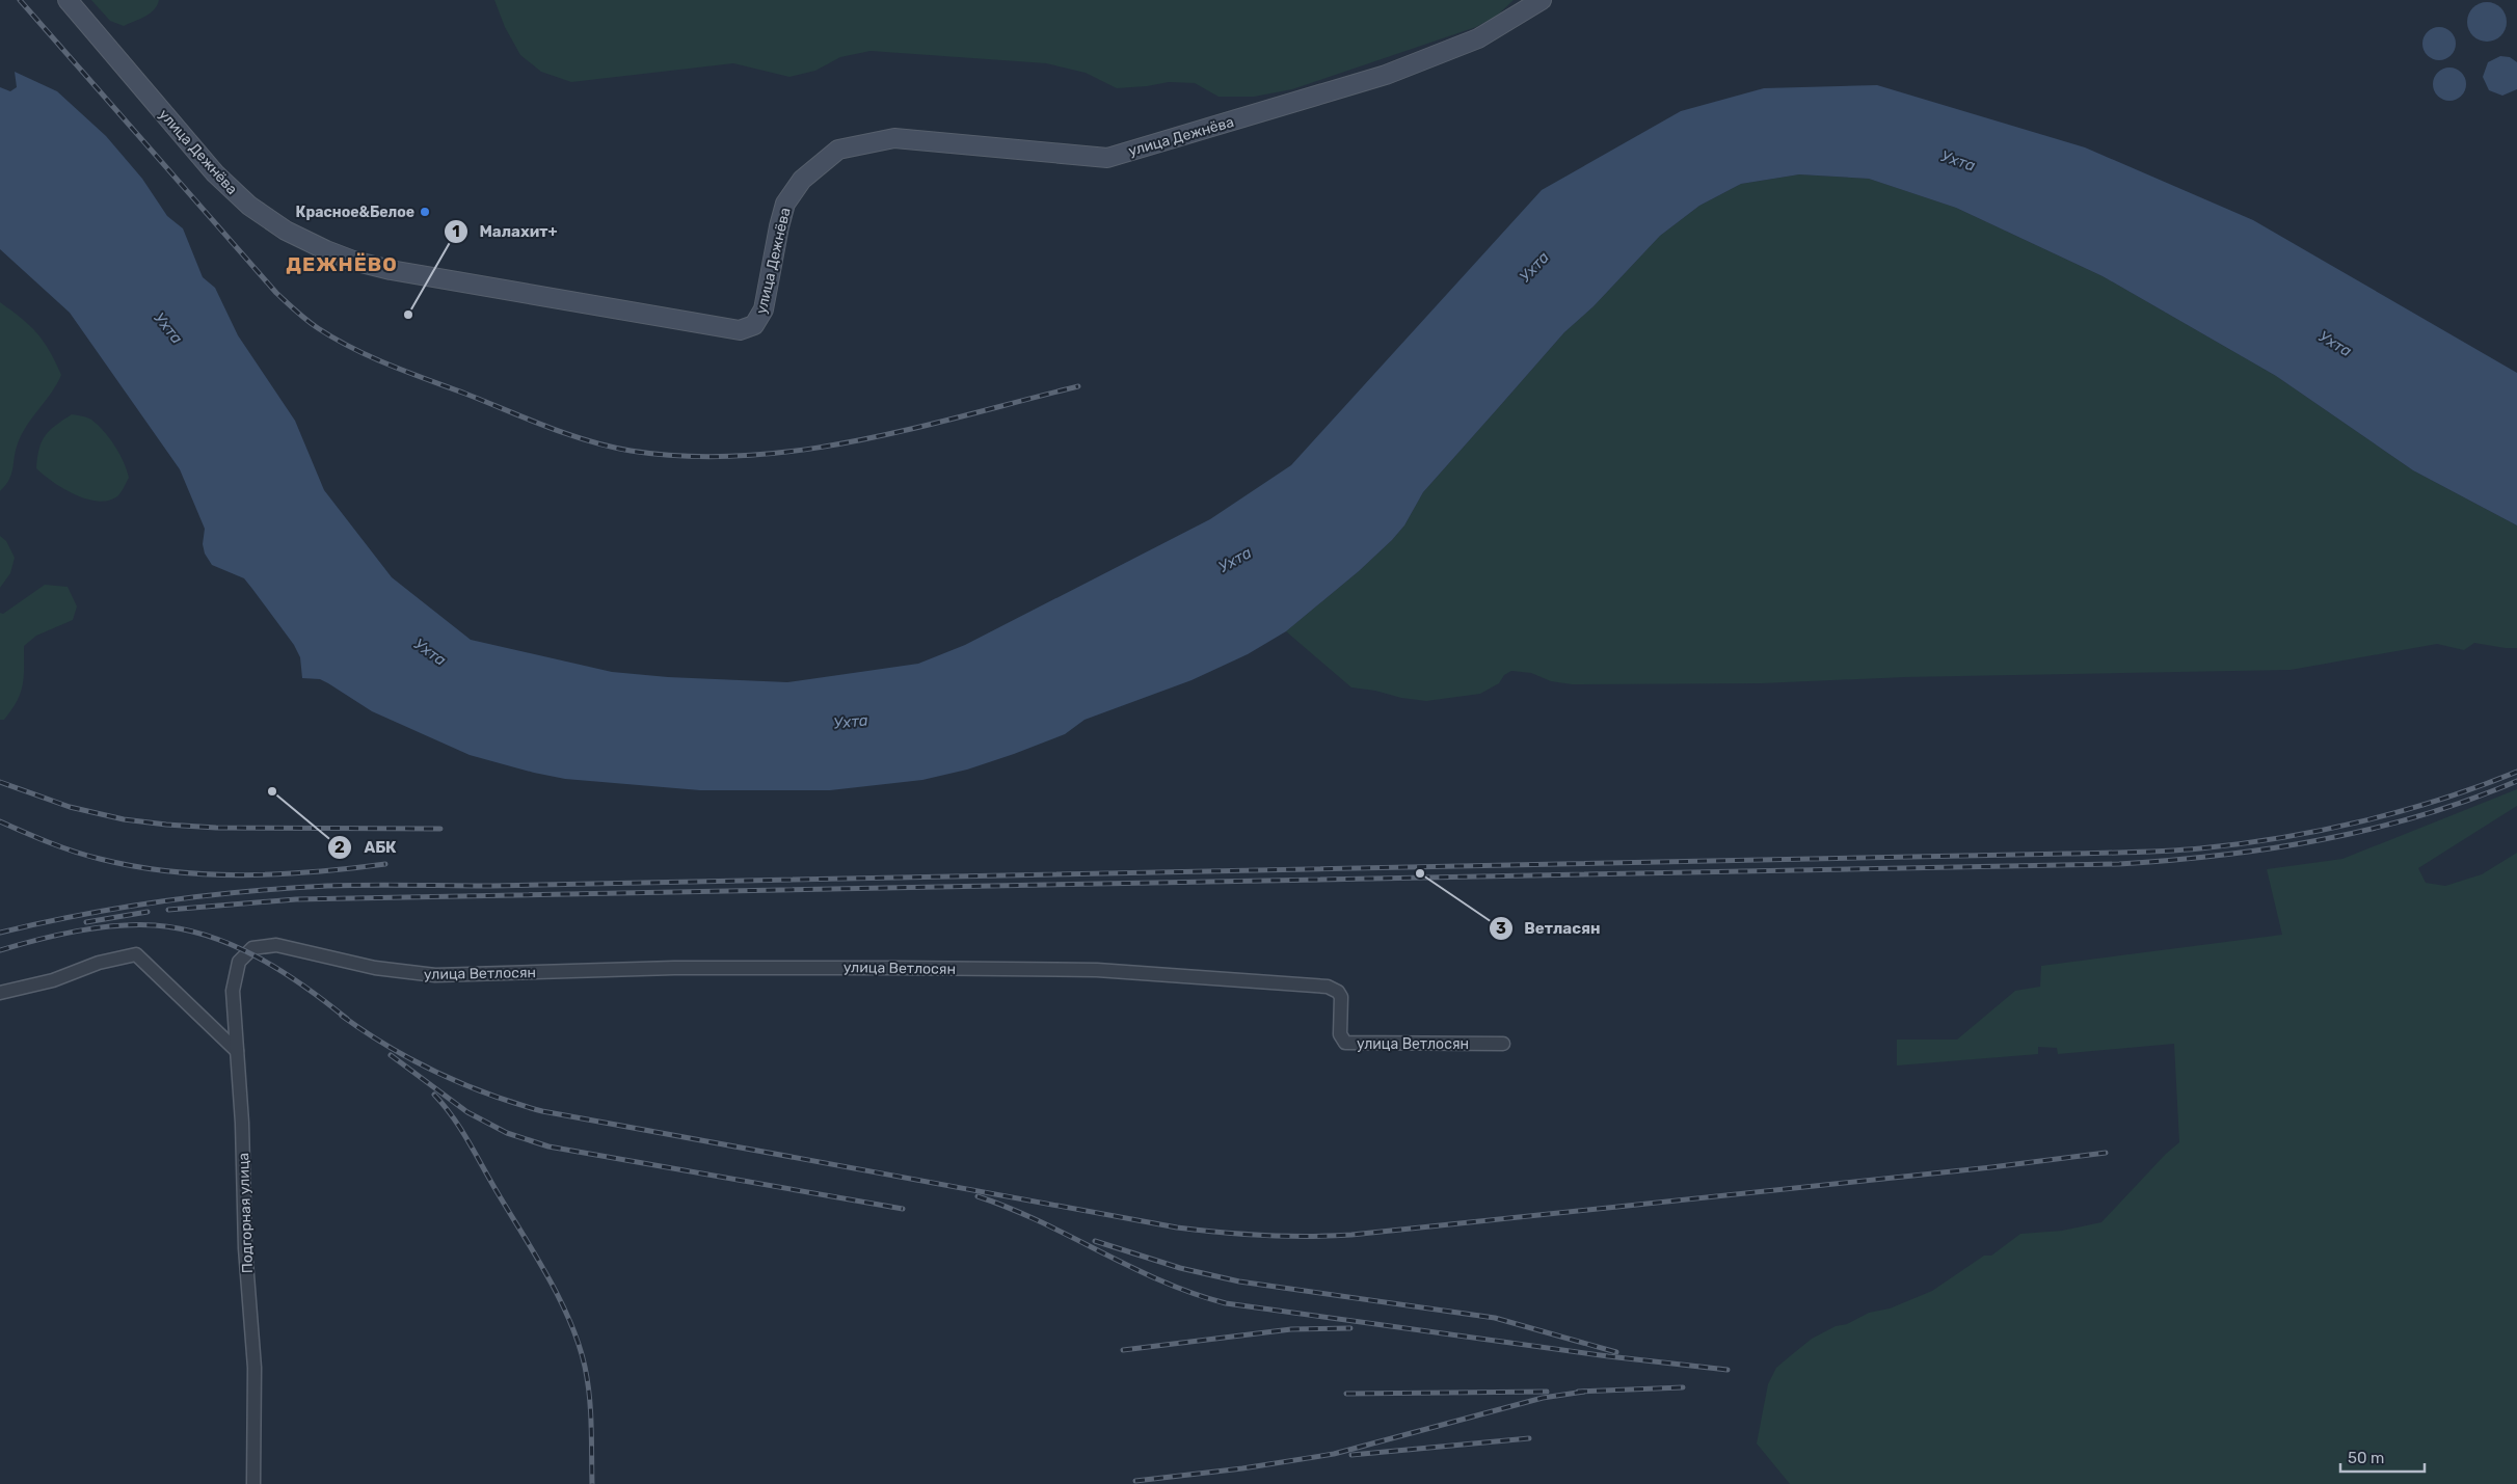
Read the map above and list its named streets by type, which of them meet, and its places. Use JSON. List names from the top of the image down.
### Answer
{
  "streets": {
    "street": ["улица Дежнёва", "улица Ветлосян", "Подгорная улица"]
  },
  "crossings": [
    ["улица Ветлосян", "Подгорная улица"]
  ],
  "districts": ["ДЕЖНЁВО"],
  "water": ["Ухта"],
  "places": [
    "Красное&Белое",
    "Малахит+",
    "АБК",
    "Ветласян"
  ],
  "scale_bar": "50 m"
}
